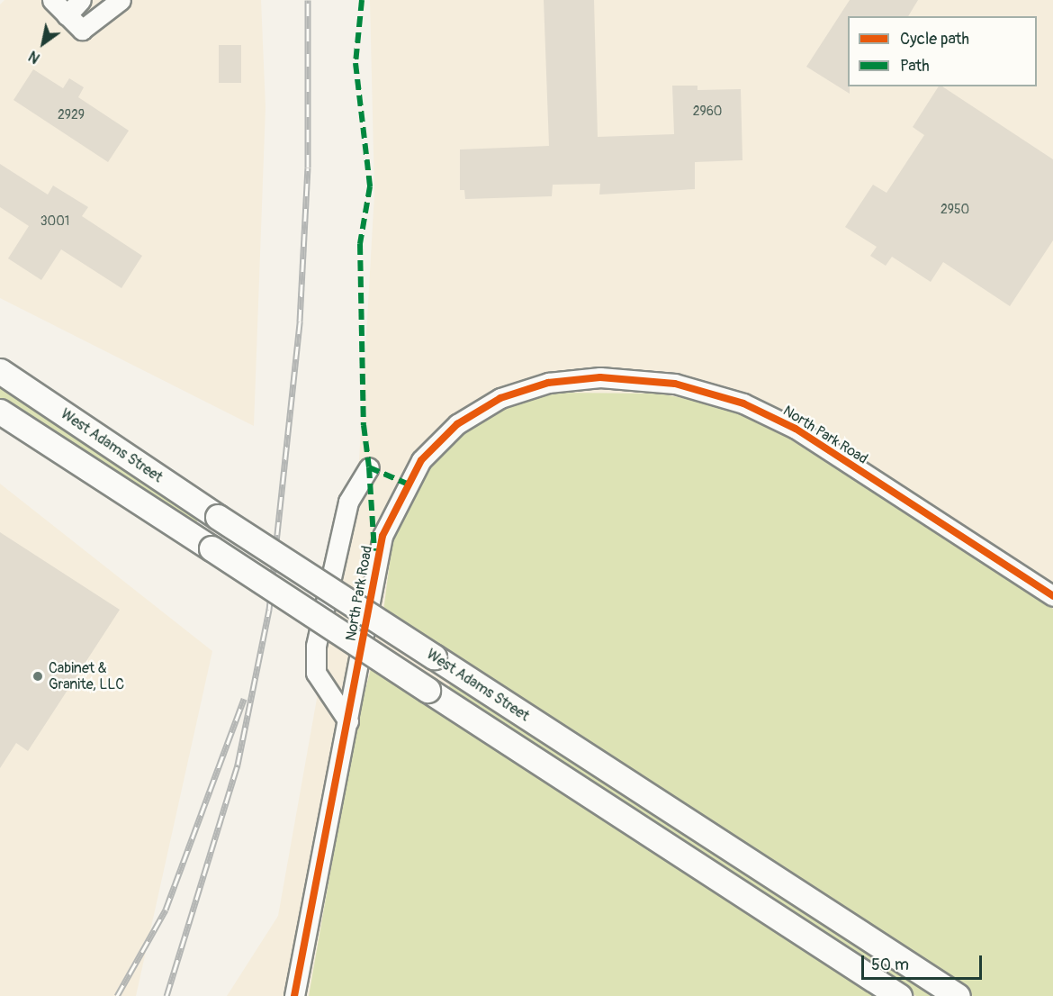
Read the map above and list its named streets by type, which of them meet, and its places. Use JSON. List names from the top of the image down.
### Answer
{
  "streets": {
    "main road": ["West Adams Street"],
    "street": ["North Park Road"]
  },
  "places": ["Cabinet & Granite, LLC"],
  "house_numbers": [
    "2960",
    "2929",
    "2950",
    "3001"
  ],
  "legend": ["Cycle path", "Path"],
  "scale_bar": "50 m",
  "north": "bottom left"
}
